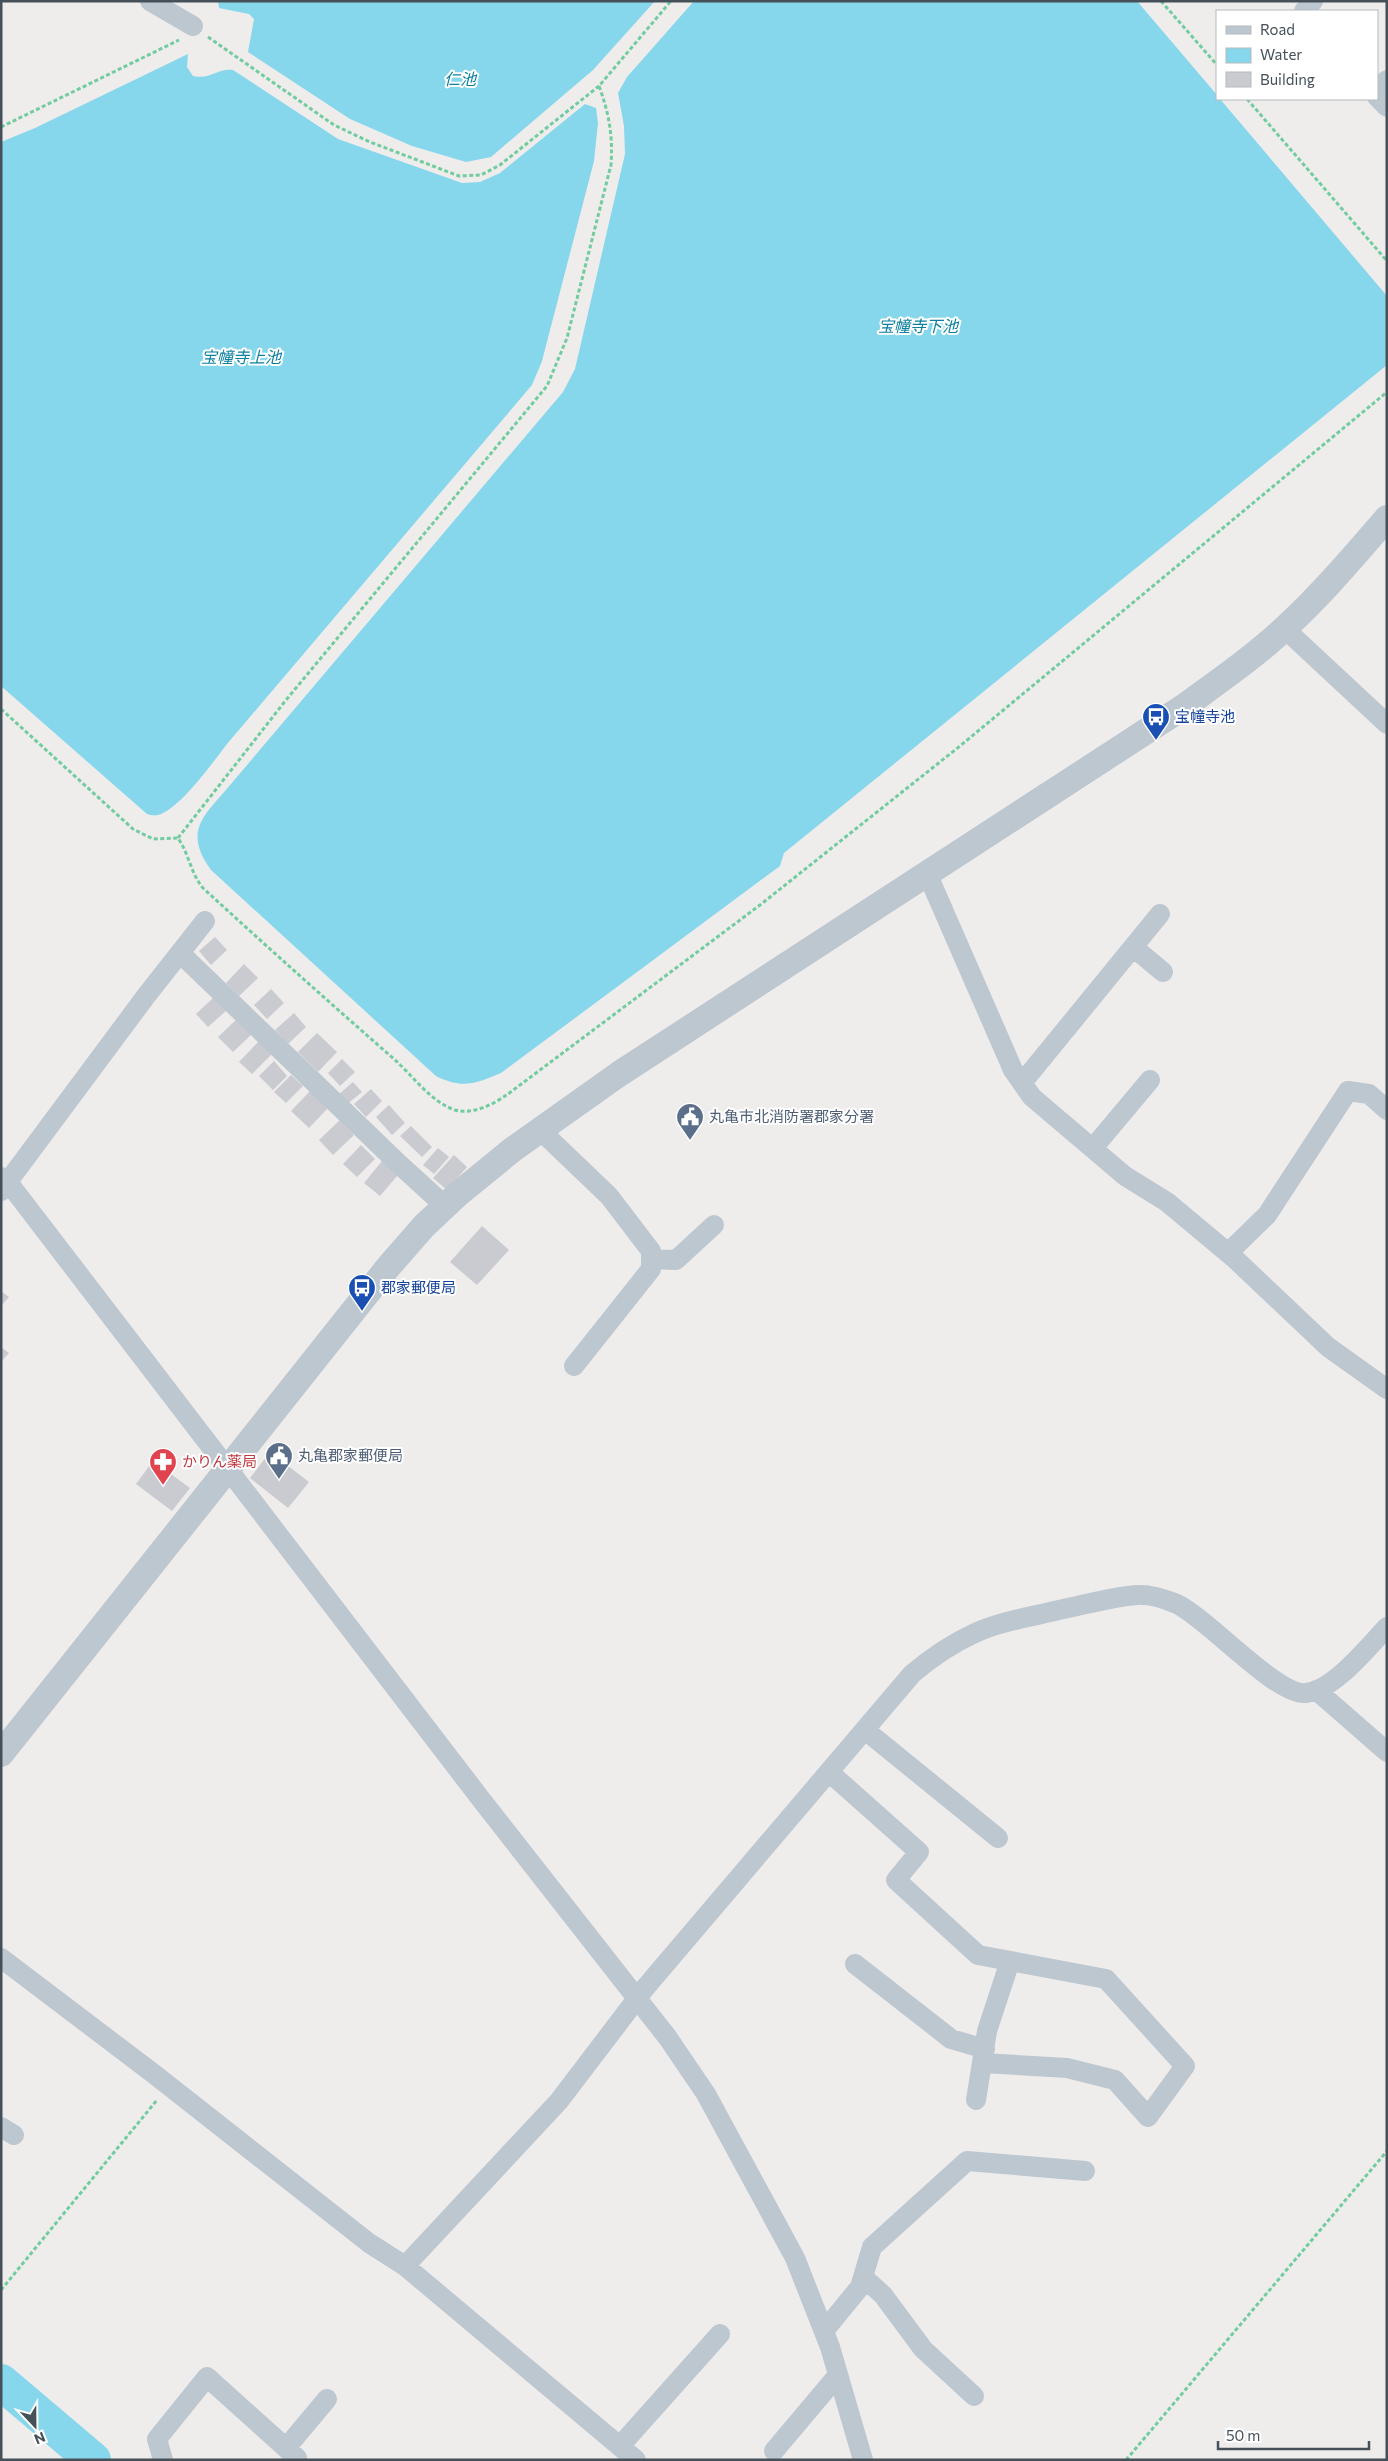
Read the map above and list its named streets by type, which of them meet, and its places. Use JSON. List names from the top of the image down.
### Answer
{
  "water": ["仁池", "宝幢寺下池", "宝幢寺上池"],
  "places": {
    "bus stop": ["宝幢寺池", "郡家郵便局"],
    "public building": ["丸亀市北消防署郡家分署", "丸亀郡家郵便局"],
    "pharmacy": ["かりん薬局"]
  },
  "legend": ["Road", "Water", "Building"],
  "scale_bar": "50 m",
  "north": "bottom"
}
